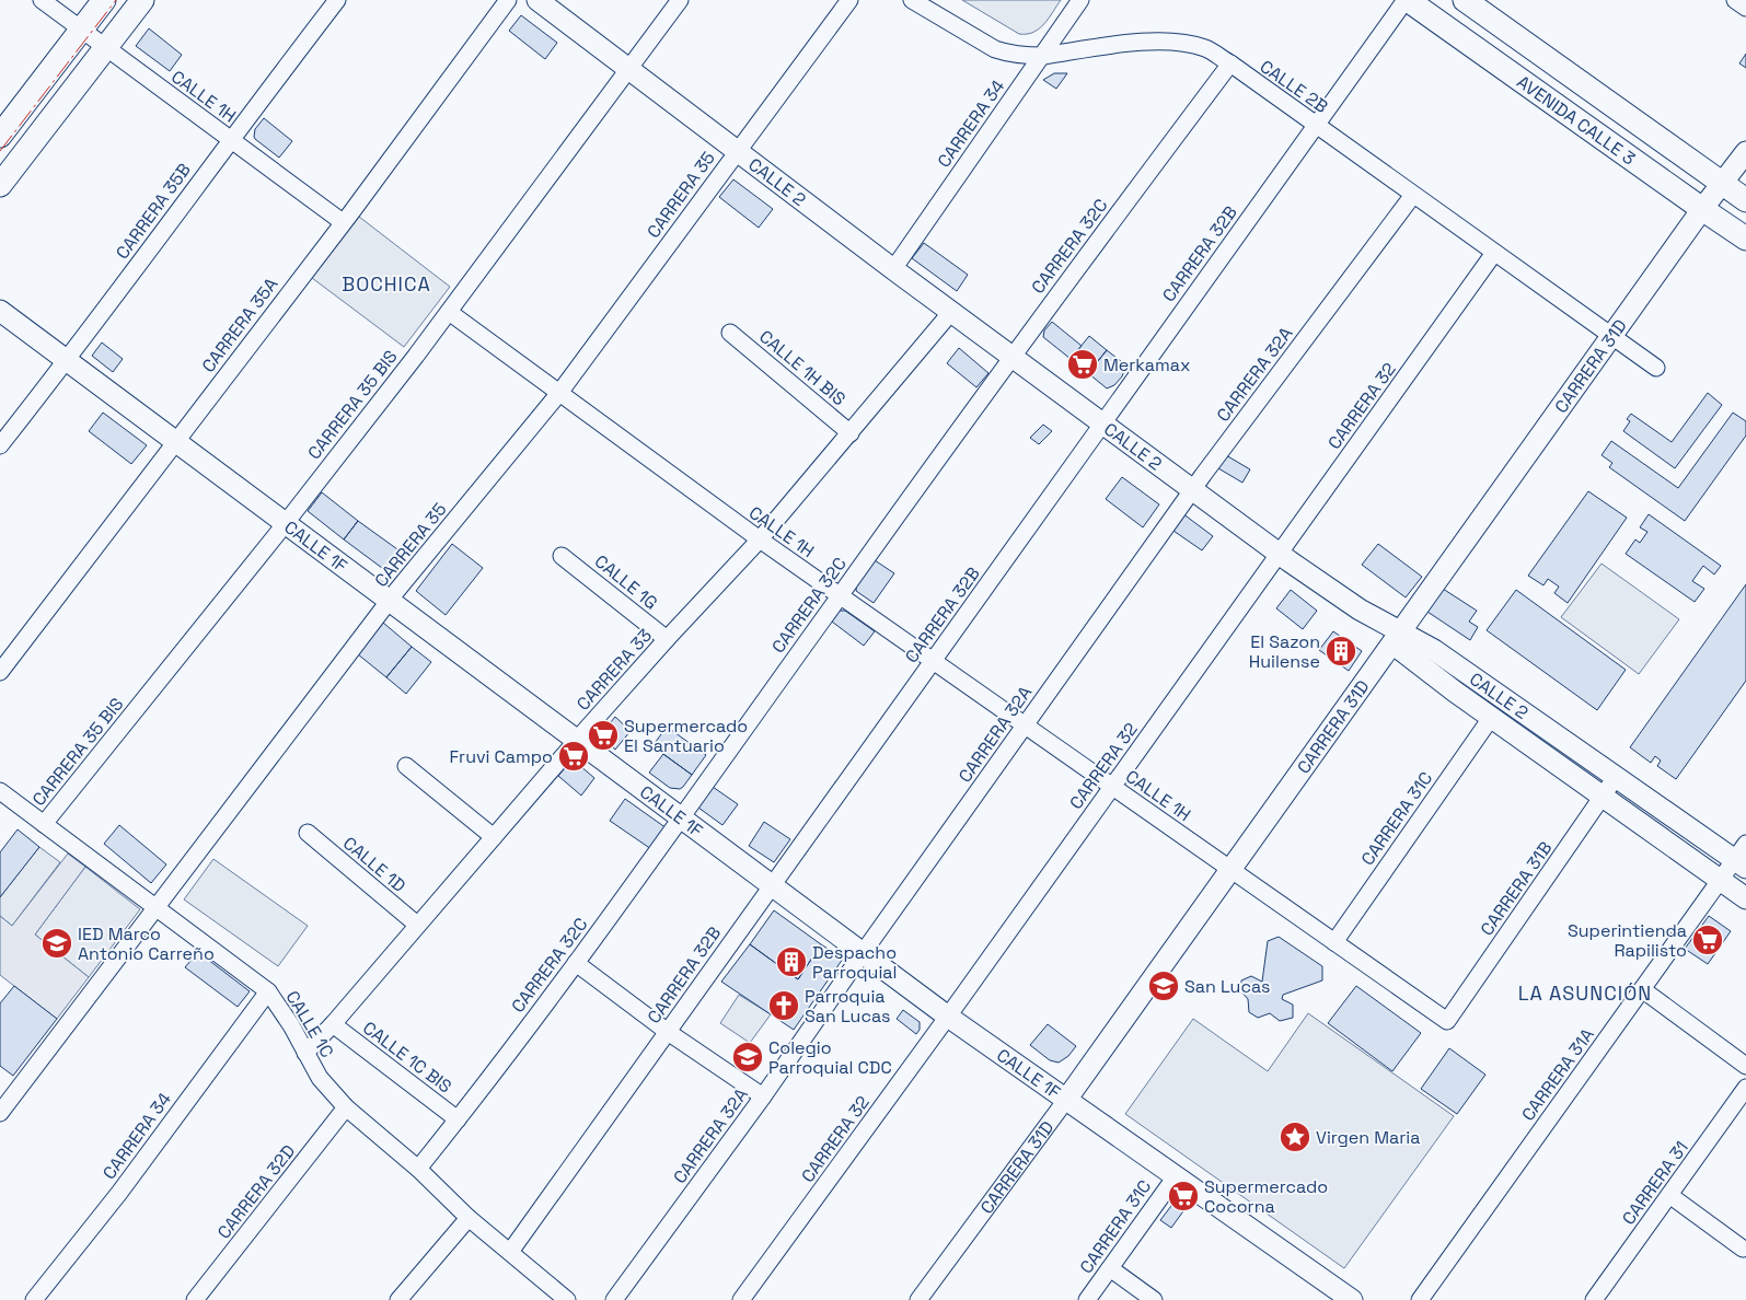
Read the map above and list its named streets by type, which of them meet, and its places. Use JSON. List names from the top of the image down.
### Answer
{
  "streets": {
    "main road": ["AVENIDA CALLE 3"],
    "street": [
      "CALLE 2B",
      "CALLE 1H",
      "CARRERA 34",
      "CALLE 2",
      "CARRERA 35",
      "CARRERA 35B",
      "CARRERA 32C",
      "CARRERA 32B",
      "CARRERA 35A",
      "CARRERA 31D",
      "CALLE 1H BIS",
      "CARRERA 32A",
      "CARRERA 35 BIS",
      "CARRERA 32",
      "CALLE 1F",
      "CALLE 1G",
      "CARRERA 33",
      "CARRERA 31C",
      "CALLE 1D",
      "CARRERA 31B",
      "CALLE 1C",
      "CALLE 1C BIS",
      "CARRERA 31A",
      "CARRERA 31",
      "CARRERA 32D"
    ]
  },
  "crossings": [
    ["CALLE 2B", "CARRERA 34"],
    ["CALLE 2B", "CARRERA 32C"],
    ["CALLE 2B", "CARRERA 32B"],
    ["CALLE 2B", "CARRERA 31D"],
    ["CALLE 2B", "CARRERA 32A"],
    ["CALLE 2B", "CARRERA 32"],
    ["CALLE 1H", "CARRERA 35"],
    ["CALLE 1H", "CARRERA 35B"],
    ["CALLE 1H", "CARRERA 32C"],
    ["CALLE 1H", "CARRERA 32B"],
    ["CALLE 1H", "CARRERA 35A"],
    ["CALLE 1H", "CARRERA 31D"],
    ["CALLE 1H", "CARRERA 32A"],
    ["CALLE 1H", "CARRERA 35 BIS"],
    ["CALLE 1H", "CARRERA 32"],
    ["CALLE 1H", "CARRERA 33"],
    ["CALLE 1H", "CARRERA 31C"],
    ["CALLE 1H", "CARRERA 31B"],
    ["AVENIDA CALLE 3", "CARRERA 32B"],
    ["AVENIDA CALLE 3", "CARRERA 31D"],
    ["CARRERA 34", "CALLE 2"],
    ["CARRERA 34", "CALLE 1C"],
    ["CALLE 2", "CARRERA 35"],
    ["CALLE 2", "CARRERA 32C"],
    ["CALLE 2", "CARRERA 32B"],
    ["CALLE 2", "CARRERA 31D"],
    ["CALLE 2", "CARRERA 32A"],
    ["CALLE 2", "CARRERA 35 BIS"],
    ["CALLE 2", "CARRERA 32"],
    ["CALLE 2", "CARRERA 33"],
    ["CALLE 2", "CARRERA 31C"],
    ["CALLE 2", "CARRERA 31B"],
    ["CALLE 2", "CARRERA 31A"],
    ["CARRERA 35", "CALLE 1F"],
    ["CARRERA 35", "CALLE 1C"],
    ["CARRERA 35B", "CALLE 1F"],
    ["CARRERA 32C", "CALLE 1F"],
    ["CARRERA 32C", "CALLE 1C"],
    ["CARRERA 32C", "CALLE 1C BIS"],
    ["CARRERA 32B", "CALLE 1F"],
    ["CARRERA 32B", "CALLE 1C"],
    ["CARRERA 35A", "CALLE 1F"],
    ["CARRERA 31D", "CALLE 1F"],
    ["CALLE 1H BIS", "CARRERA 33"],
    ["CARRERA 32A", "CALLE 1F"],
    ["CARRERA 35 BIS", "CALLE 1F"],
    ["CARRERA 35 BIS", "CALLE 1C"],
    ["CARRERA 32", "CALLE 1F"],
    ["CALLE 1F", "CARRERA 33"],
    ["CALLE 1F", "CARRERA 31C"],
    ["CALLE 1G", "CARRERA 33"],
    ["CARRERA 33", "CALLE 1D"],
    ["CARRERA 33", "CALLE 1C"],
    ["CARRERA 33", "CALLE 1C BIS"],
    ["CALLE 1C", "CARRERA 32D"]
  ],
  "districts": ["BOCHICA", "LA ASUNCIÓN"],
  "places": {
    "supermarket": [
      "Merkamax",
      "Supermercado El Santuario",
      "Fruvi Campo",
      "Superintienda Rapilisto",
      "Supermercado Cocorna"
    ],
    "building": ["El Sazon Huilense", "Despacho Parroquial"],
    "school or university": ["IED Marco Antonio Carreño", "San Lucas", "Colegio Parroquial CDC"],
    "church": ["Parroquia San Lucas"],
    "place": ["Virgen Maria"]
  }
}
